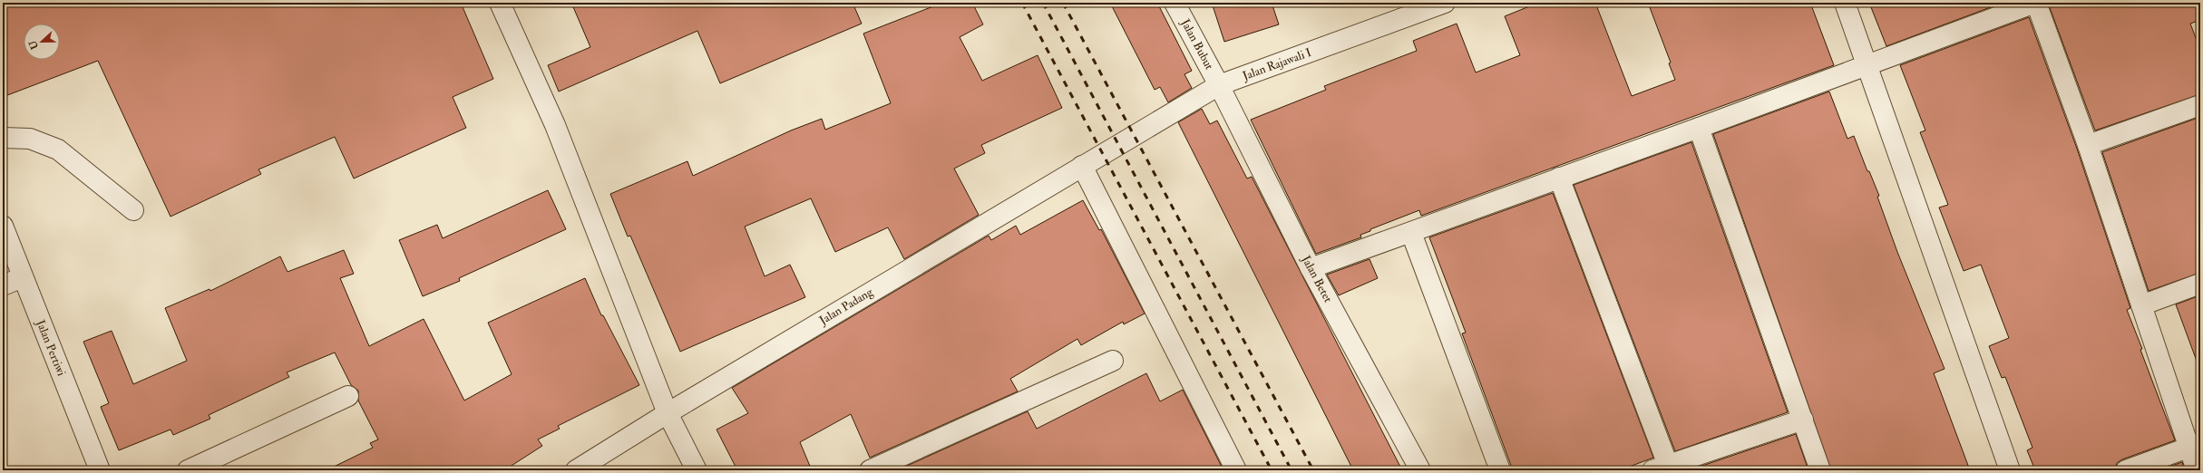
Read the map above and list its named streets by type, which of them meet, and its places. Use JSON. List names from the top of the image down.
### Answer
{
  "streets": {
    "street": [
      "Jalan Bubut",
      "Jalan Rajawali I",
      "Jalan Betet",
      "Jalan Padang",
      "Jalan Pertiwi"
    ]
  },
  "crossings": [
    ["Jalan Bubut", "Jalan Rajawali I"],
    ["Jalan Bubut", "Jalan Betet"],
    ["Jalan Rajawali I", "Jalan Betet"],
    ["Jalan Rajawali I", "Jalan Padang"]
  ],
  "north": "left"
}
